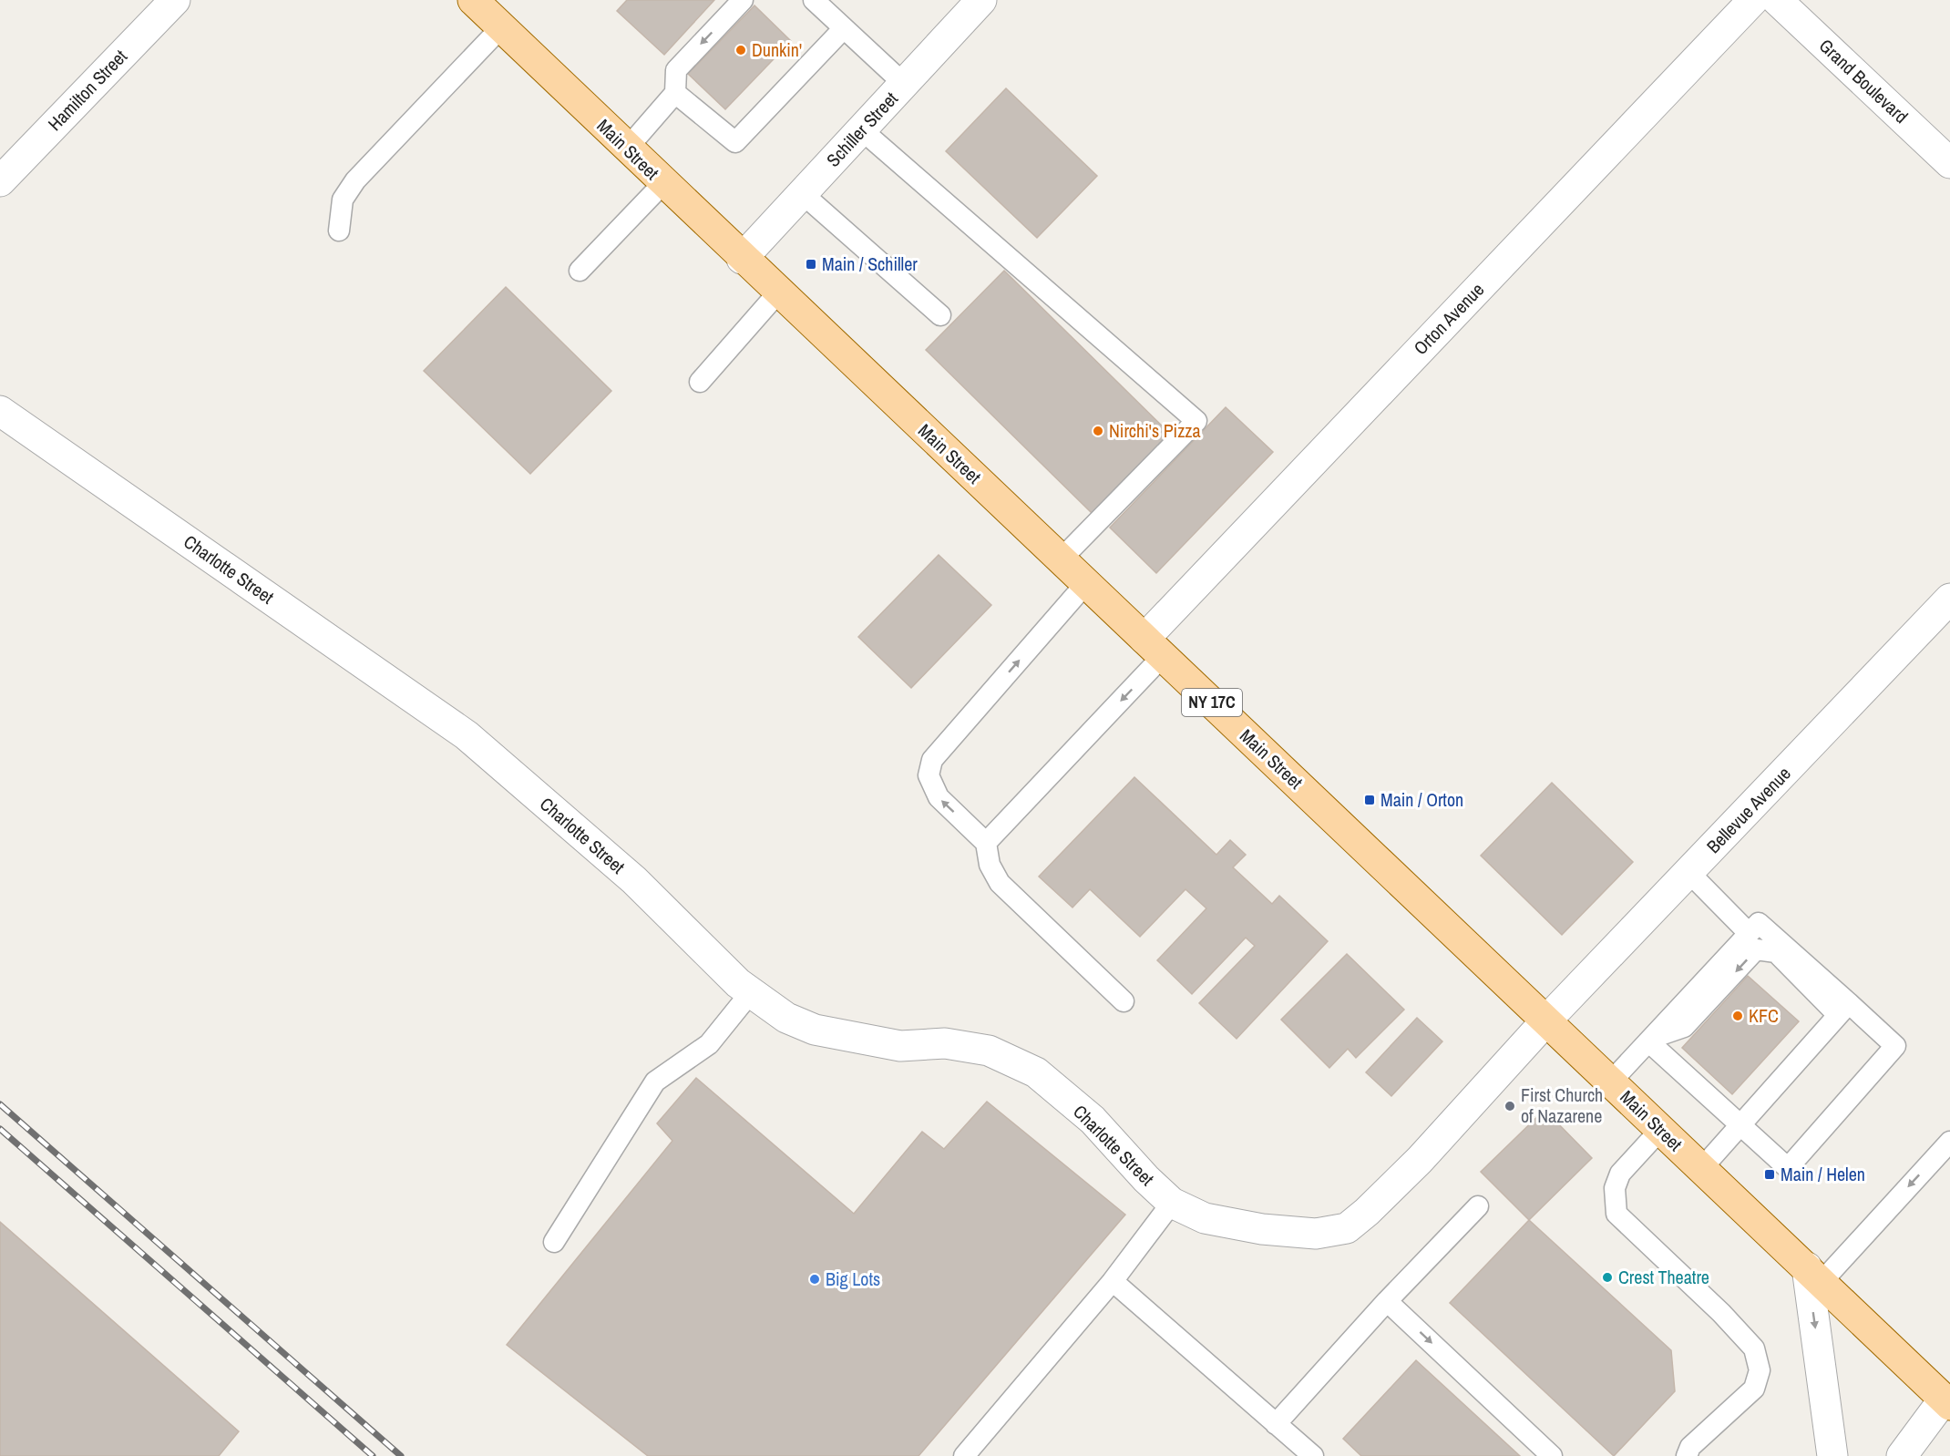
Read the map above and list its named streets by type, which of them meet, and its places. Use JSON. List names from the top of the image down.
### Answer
{
  "streets": {
    "main road": ["Main Street", "NY 17C"],
    "street": [
      "Grand Boulevard",
      "Hamilton Street",
      "Schiller Street",
      "Orton Avenue",
      "Charlotte Street",
      "Bellevue Avenue"
    ]
  },
  "crossings": [
    ["Schiller Street", "Main Street"],
    ["Main Street", "Orton Avenue"],
    ["Main Street", "Charlotte Street"],
    ["Main Street", "Bellevue Avenue"],
    ["Charlotte Street", "Bellevue Avenue"]
  ],
  "places": {
    "other": [
      "Dunkin'",
      "Nirchi's Pizza",
      "KFC",
      "First Church of Nazarene",
      "Crest Theatre",
      "Big Lots"
    ],
    "transit": ["Main / Schiller", "Main / Orton", "Main / Helen"]
  }
}
